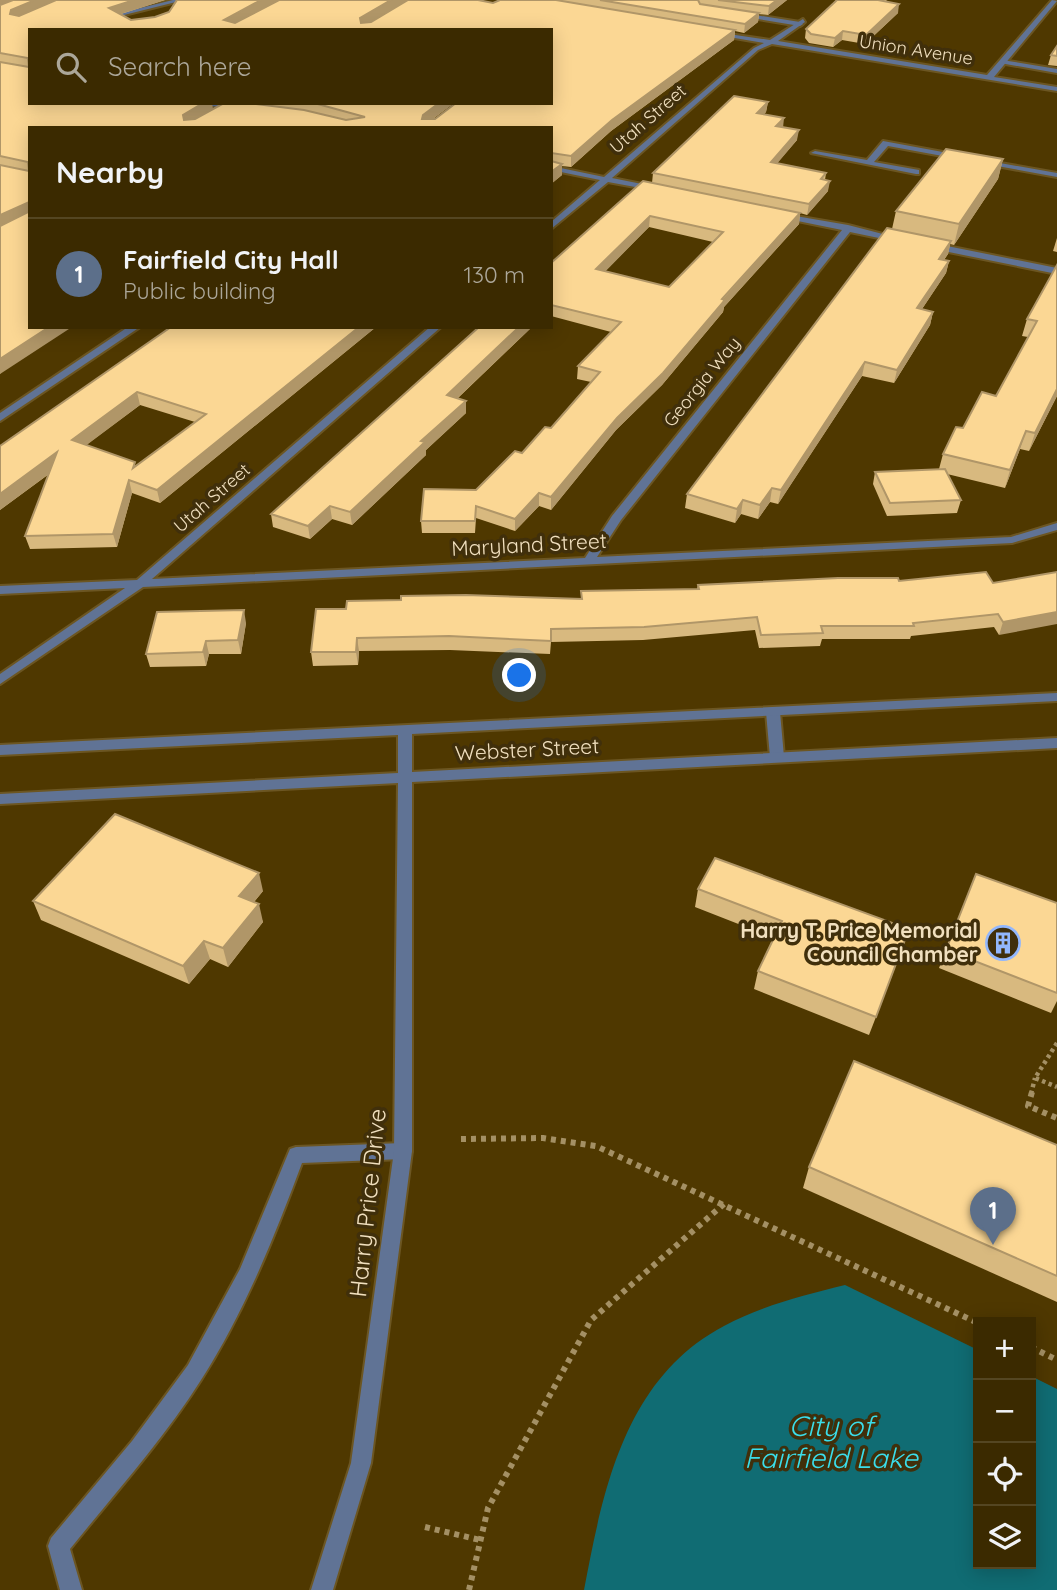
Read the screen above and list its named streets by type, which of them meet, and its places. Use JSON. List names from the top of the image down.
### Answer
{
  "streets": {
    "street": [
      "Union Avenue",
      "Utah Street",
      "Georgia Way",
      "Maryland Street",
      "Webster Street",
      "Harry Price Drive"
    ]
  },
  "crossings": [
    ["Union Avenue", "Utah Street"],
    ["Utah Street", "Maryland Street"],
    ["Georgia Way", "Maryland Street"],
    ["Webster Street", "Harry Price Drive"]
  ],
  "water": ["City of Fairfield Lake"],
  "places": {
    "building": ["Harry T. Price Memorial Council Chamber"]
  },
  "page": {
    "search": "Search here",
    "heading": "Nearby",
    "list": [
      {
        "mark": "1",
        "name": "Fairfield City Hall",
        "note": "Public building",
        "value": "130 m"
      }
    ],
    "pins": "1",
    "map_buttons": ["+", "−"]
  }
}
